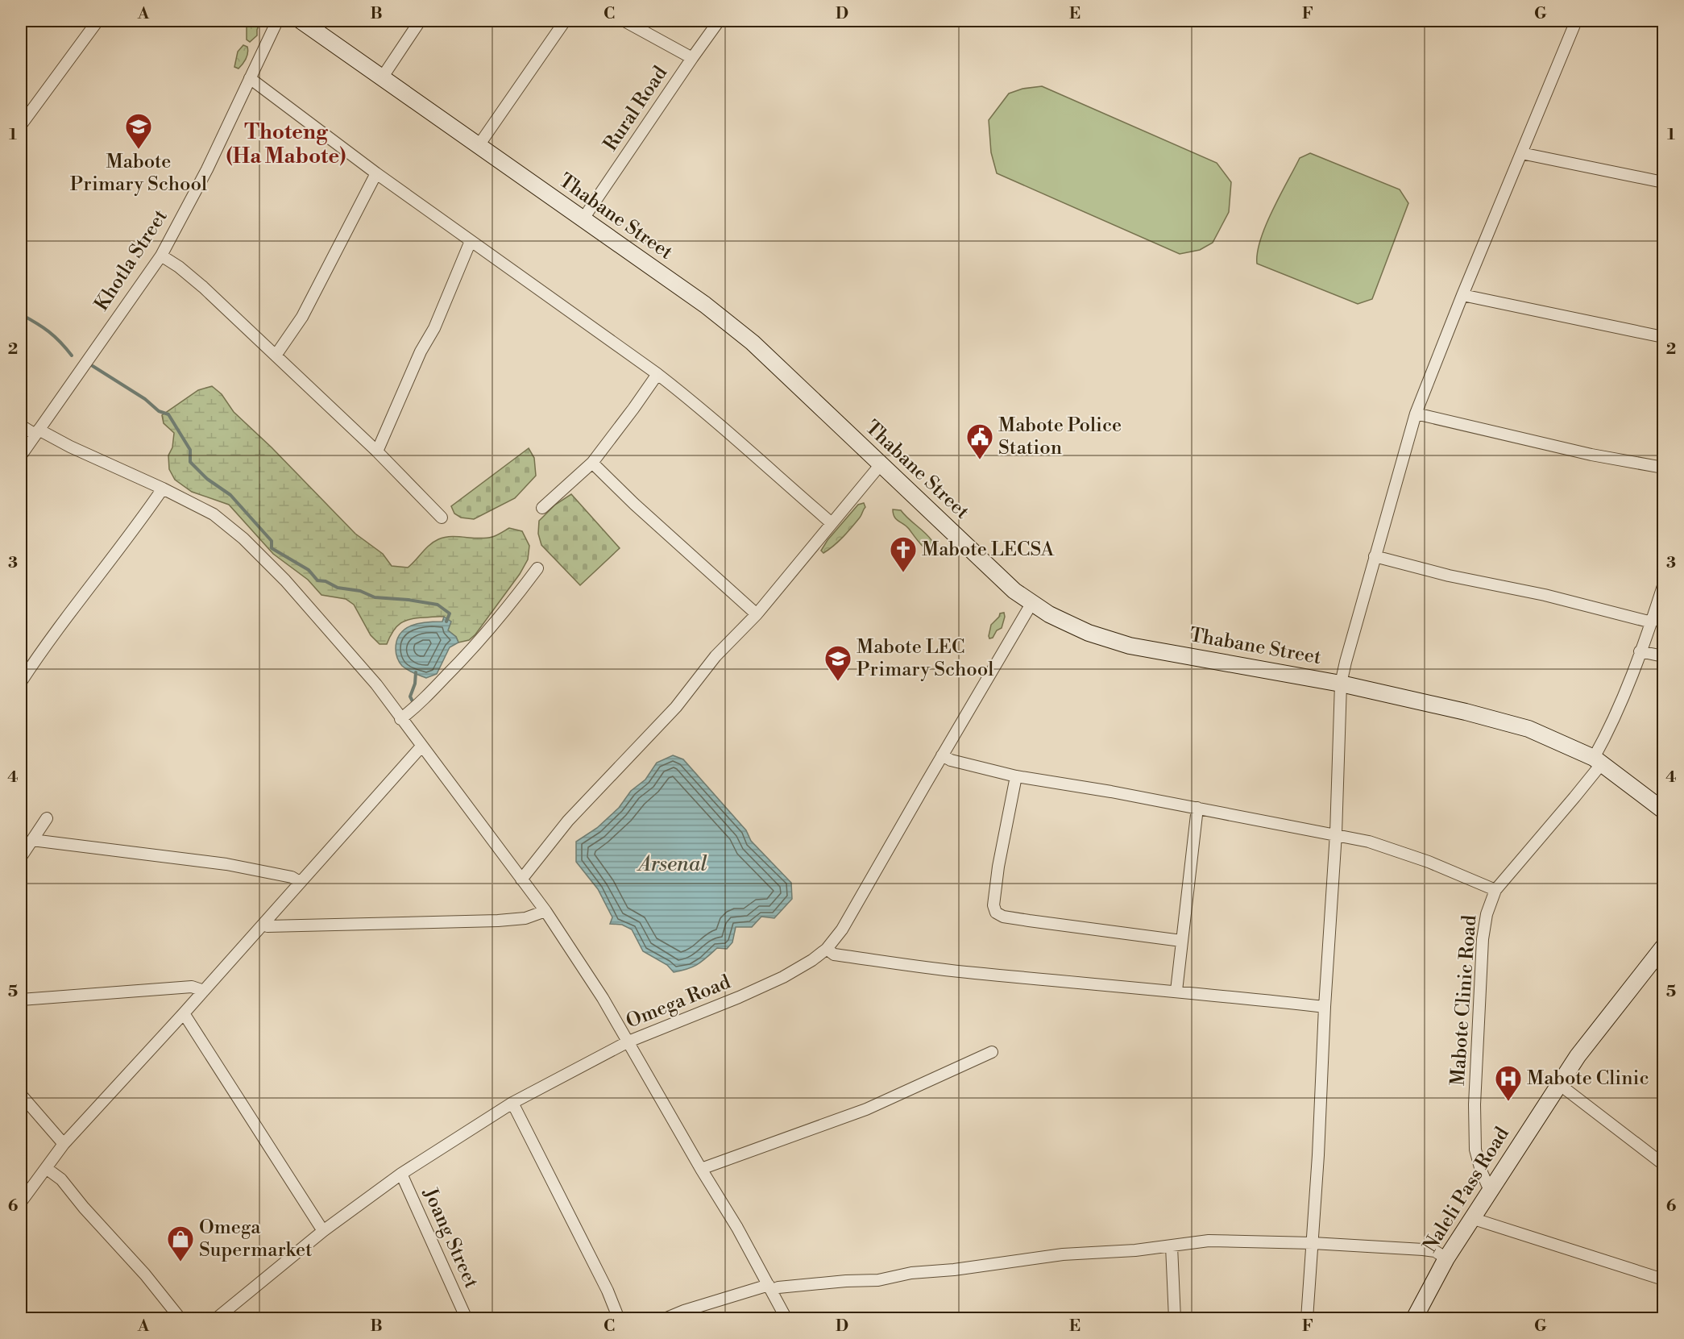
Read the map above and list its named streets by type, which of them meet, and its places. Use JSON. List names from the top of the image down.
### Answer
{
  "streets": {
    "street": [
      "Rural Road",
      "Thabane Street",
      "Khotla Street",
      "Mabote Clinic Road",
      "Omega Road",
      "Naleli Pass Road",
      "Joang Street"
    ]
  },
  "crossings": [
    ["Rural Road", "Thabane Street"],
    ["Thabane Street", "Mabote Clinic Road"],
    ["Thabane Street", "Omega Road"],
    ["Mabote Clinic Road", "Naleli Pass Road"],
    ["Omega Road", "Joang Street"]
  ],
  "districts": ["Thoteng (Ha Mabote)"],
  "water": ["Arsenal"],
  "places": {
    "school or university": ["Mabote Primary School", "Mabote LEC Primary School"],
    "public building": ["Mabote Police Station"],
    "church": ["Mabote LECSA"],
    "hospital": ["Mabote Clinic"],
    "shop": ["Omega Supermarket"]
  },
  "grid": {
    "columns": [
      "A",
      "B",
      "C",
      "D",
      "E",
      "F",
      "G"
    ],
    "rows": [
      "1",
      "2",
      "3",
      "4",
      "5",
      "6"
    ]
  }
}
